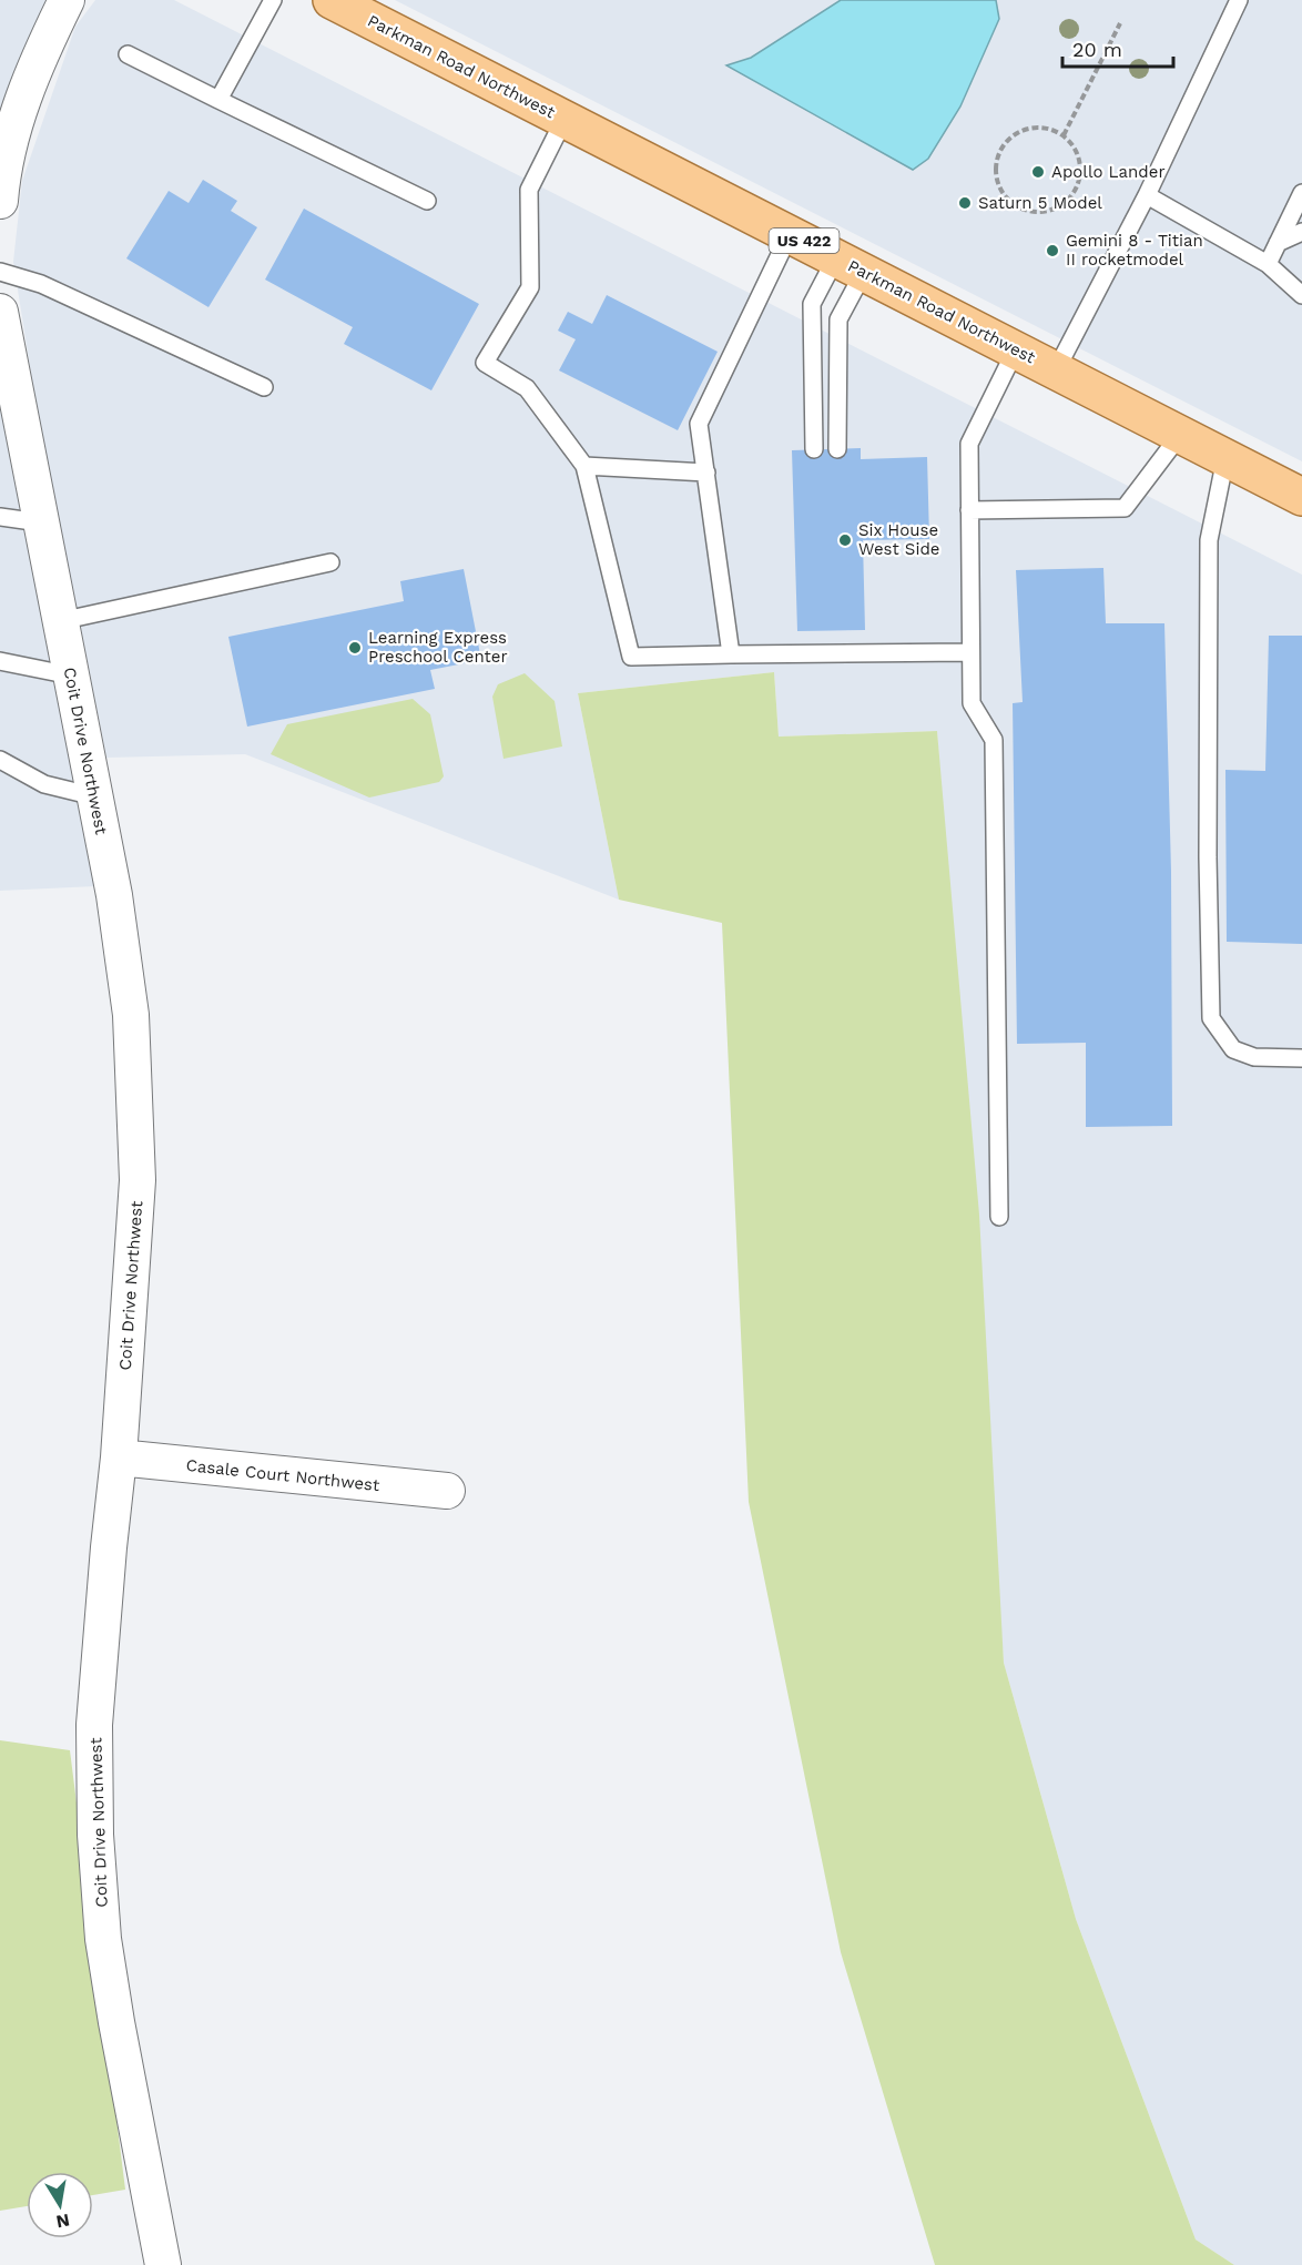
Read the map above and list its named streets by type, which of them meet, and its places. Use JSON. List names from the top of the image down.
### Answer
{
  "streets": {
    "main road": ["Parkman Road Northwest", "US 422"],
    "street": ["Coit Drive Northwest", "Casale Court Northwest"]
  },
  "crossings": [
    ["Coit Drive Northwest", "Casale Court Northwest"]
  ],
  "places": [
    "Apollo Lander",
    "Saturn 5 Model",
    "Gemini 8 - Titian II rocketmodel",
    "Six House West Side",
    "Learning Express Preschool Center"
  ],
  "scale_bar": "20 m",
  "north": "bottom"
}
